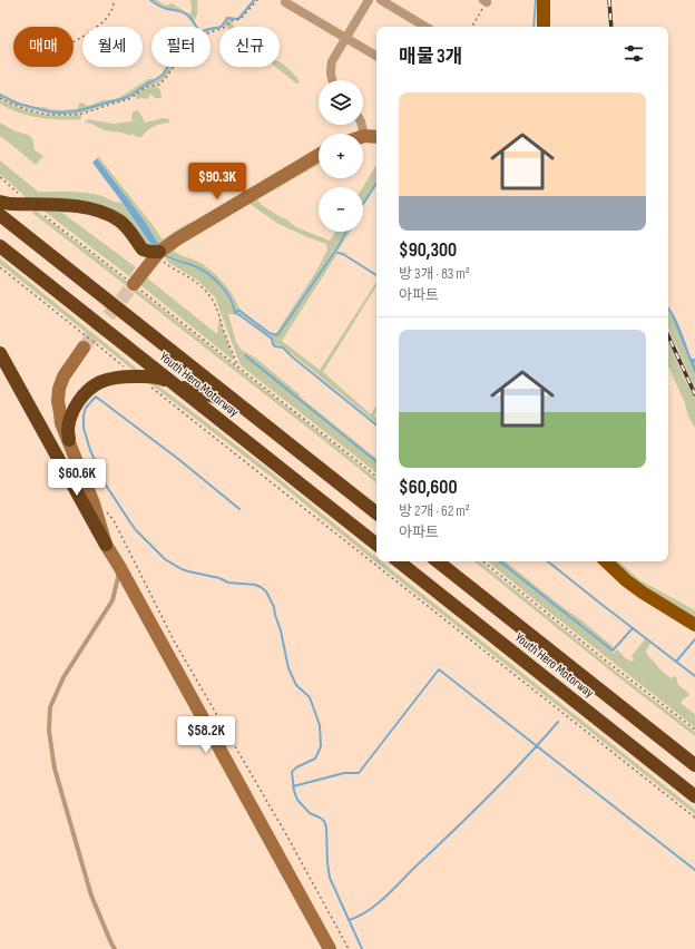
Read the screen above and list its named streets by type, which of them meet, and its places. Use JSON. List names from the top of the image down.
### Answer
{
  "streets": {
    "highway": ["Youth Hero Motorway"]
  },
  "page": {
    "chip": [
      "매매",
      "월세",
      "필터",
      "신규"
    ],
    "heading": "매물 3개",
    "map_buttons": ["+", "−"],
    "list": [
      {
        "name": "$90,300",
        "note": "방 3개 · 83 m² · 아파트"
      },
      {
        "name": "$60,600",
        "note": "방 2개 · 62 m² · 아파트"
      }
    ],
    "price": ["$90.3K", "$60.6K", "$58.2K"]
  }
}
